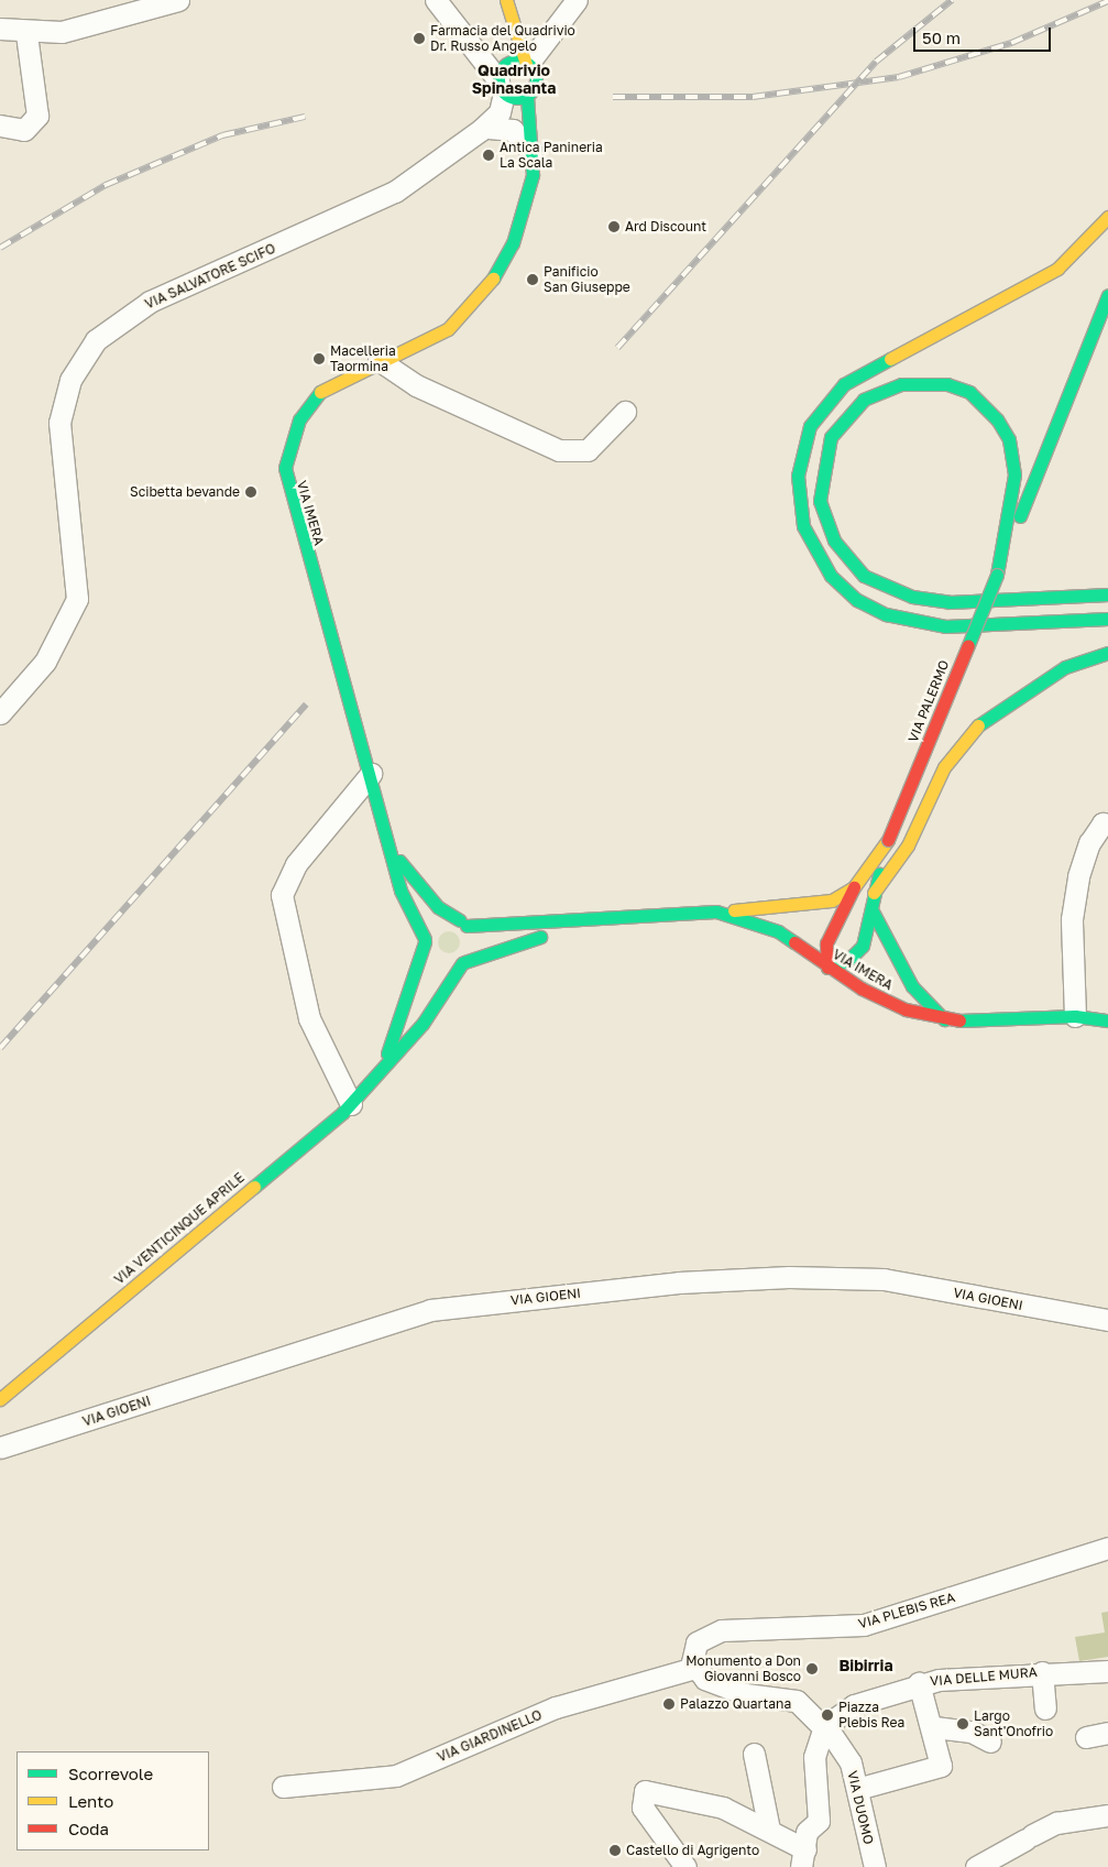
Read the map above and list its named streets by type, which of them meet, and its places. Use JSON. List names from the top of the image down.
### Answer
{
  "streets": {
    "main road": ["VIA IMERA", "VIA PALERMO", "VIA VENTICINQUE APRILE"],
    "street": [
      "VIA SALVATORE SCIFO",
      "VIA GIOENI",
      "VIA PLEBIS REA",
      "VIA DELLE MURA",
      "VIA GIARDINELLO",
      "VIA DUOMO"
    ]
  },
  "crossings": [
    ["VIA SALVATORE SCIFO", "VIA IMERA"],
    ["VIA IMERA", "VIA VENTICINQUE APRILE"],
    ["VIA PLEBIS REA", "VIA GIARDINELLO"],
    ["VIA DELLE MURA", "VIA DUOMO"]
  ],
  "districts": ["Quadrivio Spinasanta", "Bibirria"],
  "places": [
    "Farmacia del Quadrivio Dr. Russo Angelo",
    "Antica Panineria La Scala",
    "Ard Discount",
    "Panificio San Giuseppe",
    "Macelleria Taormina",
    "Scibetta bevande",
    "Monumento a Don Giovanni Bosco",
    "Palazzo Quartana",
    "Piazza Plebis Rea",
    "Largo Sant'Onofrio",
    "Castello di Agrigento"
  ],
  "legend": ["Scorrevole", "Lento", "Coda"],
  "scale_bar": "50 m"
}
